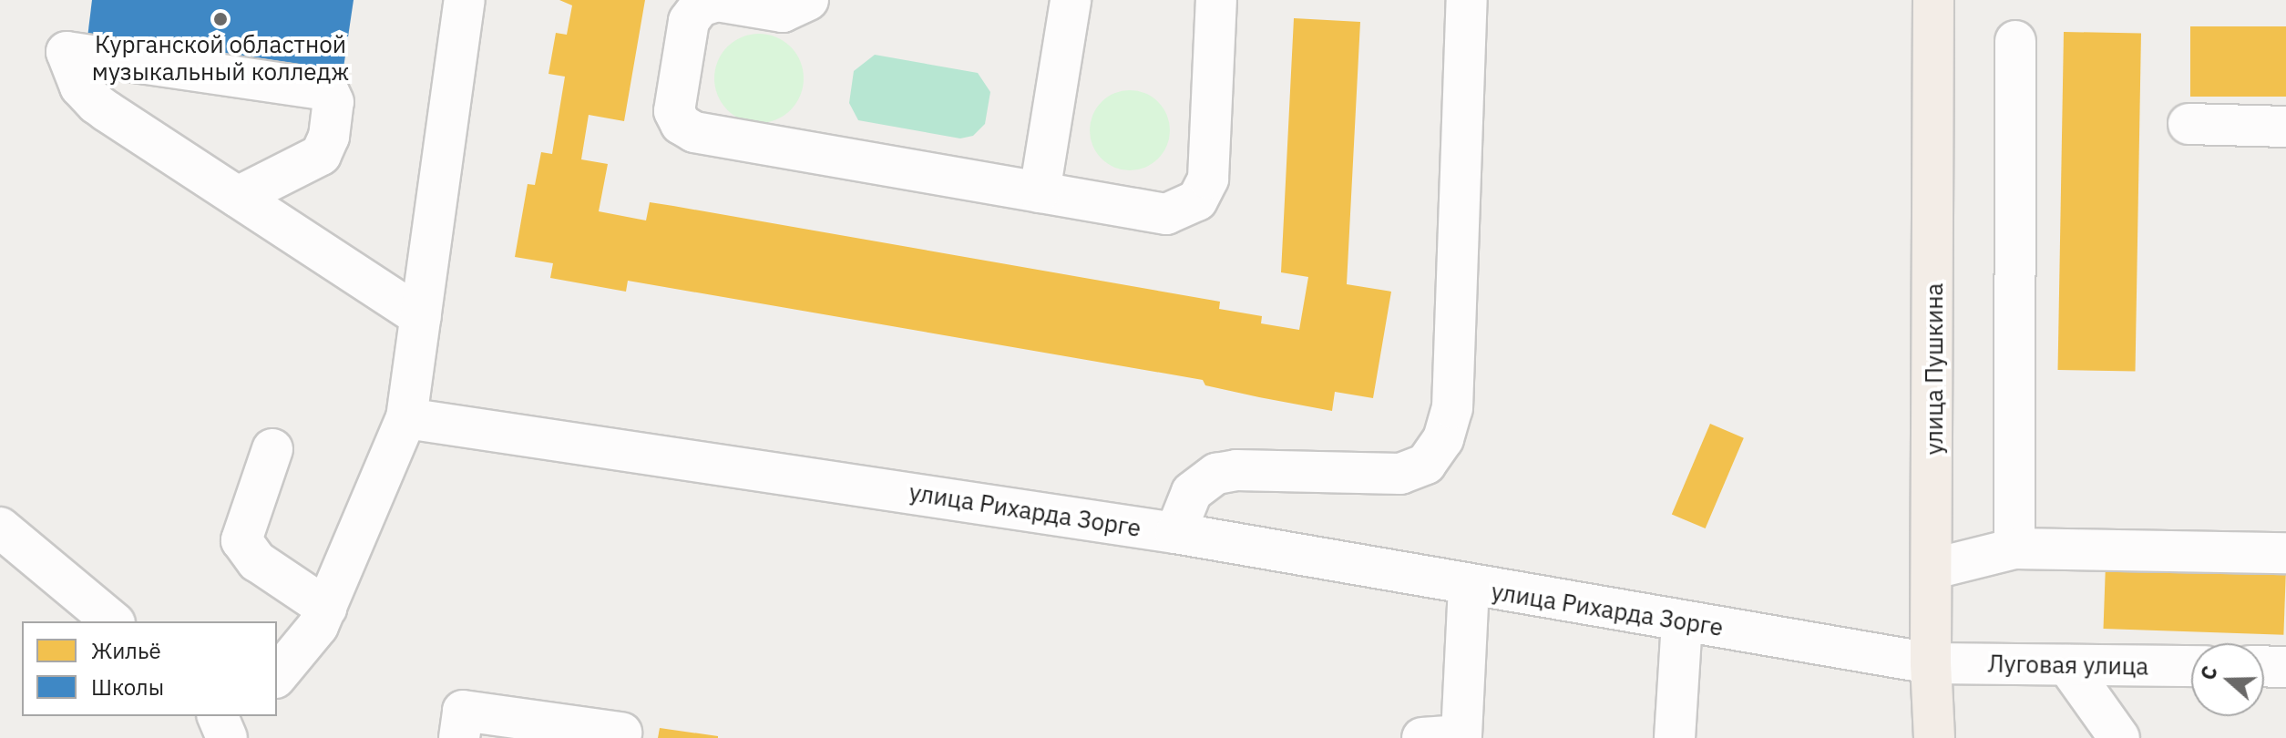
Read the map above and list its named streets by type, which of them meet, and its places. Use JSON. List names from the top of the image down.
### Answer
{
  "streets": {
    "main road": ["улица Пушкина"],
    "street": ["улица Рихарда Зорге", "Луговая улица"]
  },
  "crossings": [
    ["улица Пушкина", "улица Рихарда Зорге"],
    ["улица Пушкина", "Луговая улица"],
    ["улица Рихарда Зорге", "Луговая улица"]
  ],
  "places": ["Курганской областной музыкальный колледж"],
  "legend": ["Жильё", "Школы"],
  "north": "left"
}
